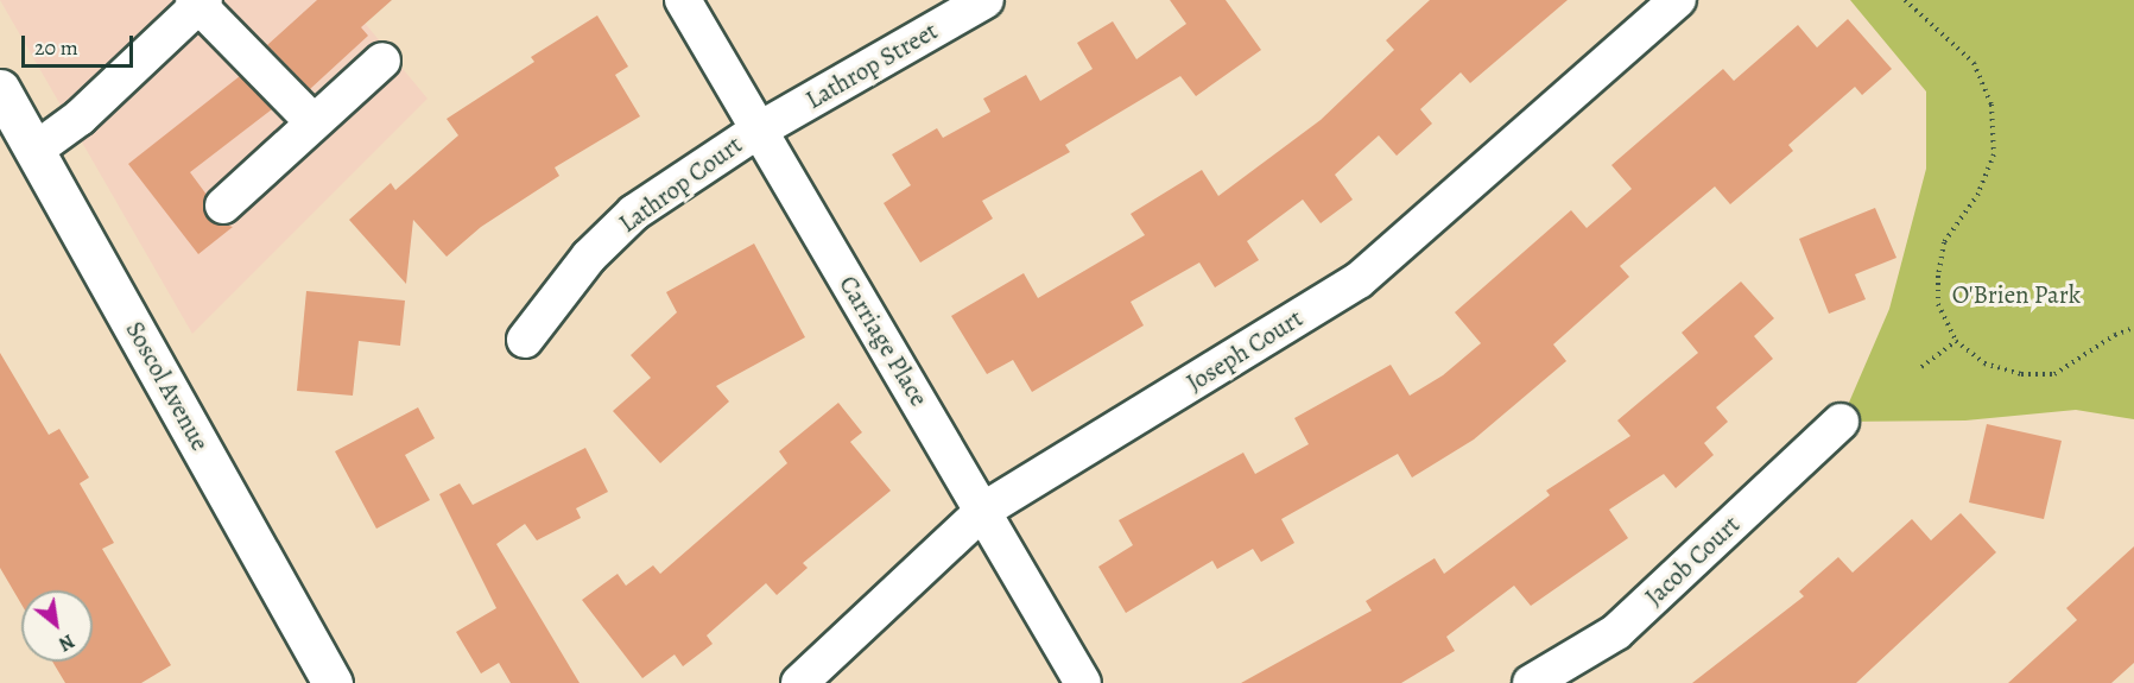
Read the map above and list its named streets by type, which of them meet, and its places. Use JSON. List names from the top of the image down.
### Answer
{
  "streets": {
    "main road": ["Soscol Avenue"],
    "street": [
      "Lathrop Street",
      "Lathrop Court",
      "Carriage Place",
      "Joseph Court",
      "Jacob Court"
    ]
  },
  "crossings": [
    ["Lathrop Street", "Lathrop Court"],
    ["Lathrop Street", "Carriage Place"],
    ["Lathrop Court", "Carriage Place"],
    ["Carriage Place", "Joseph Court"]
  ],
  "parks": ["O'Brien Park"],
  "scale_bar": "20 m",
  "north": "bottom right"
}
